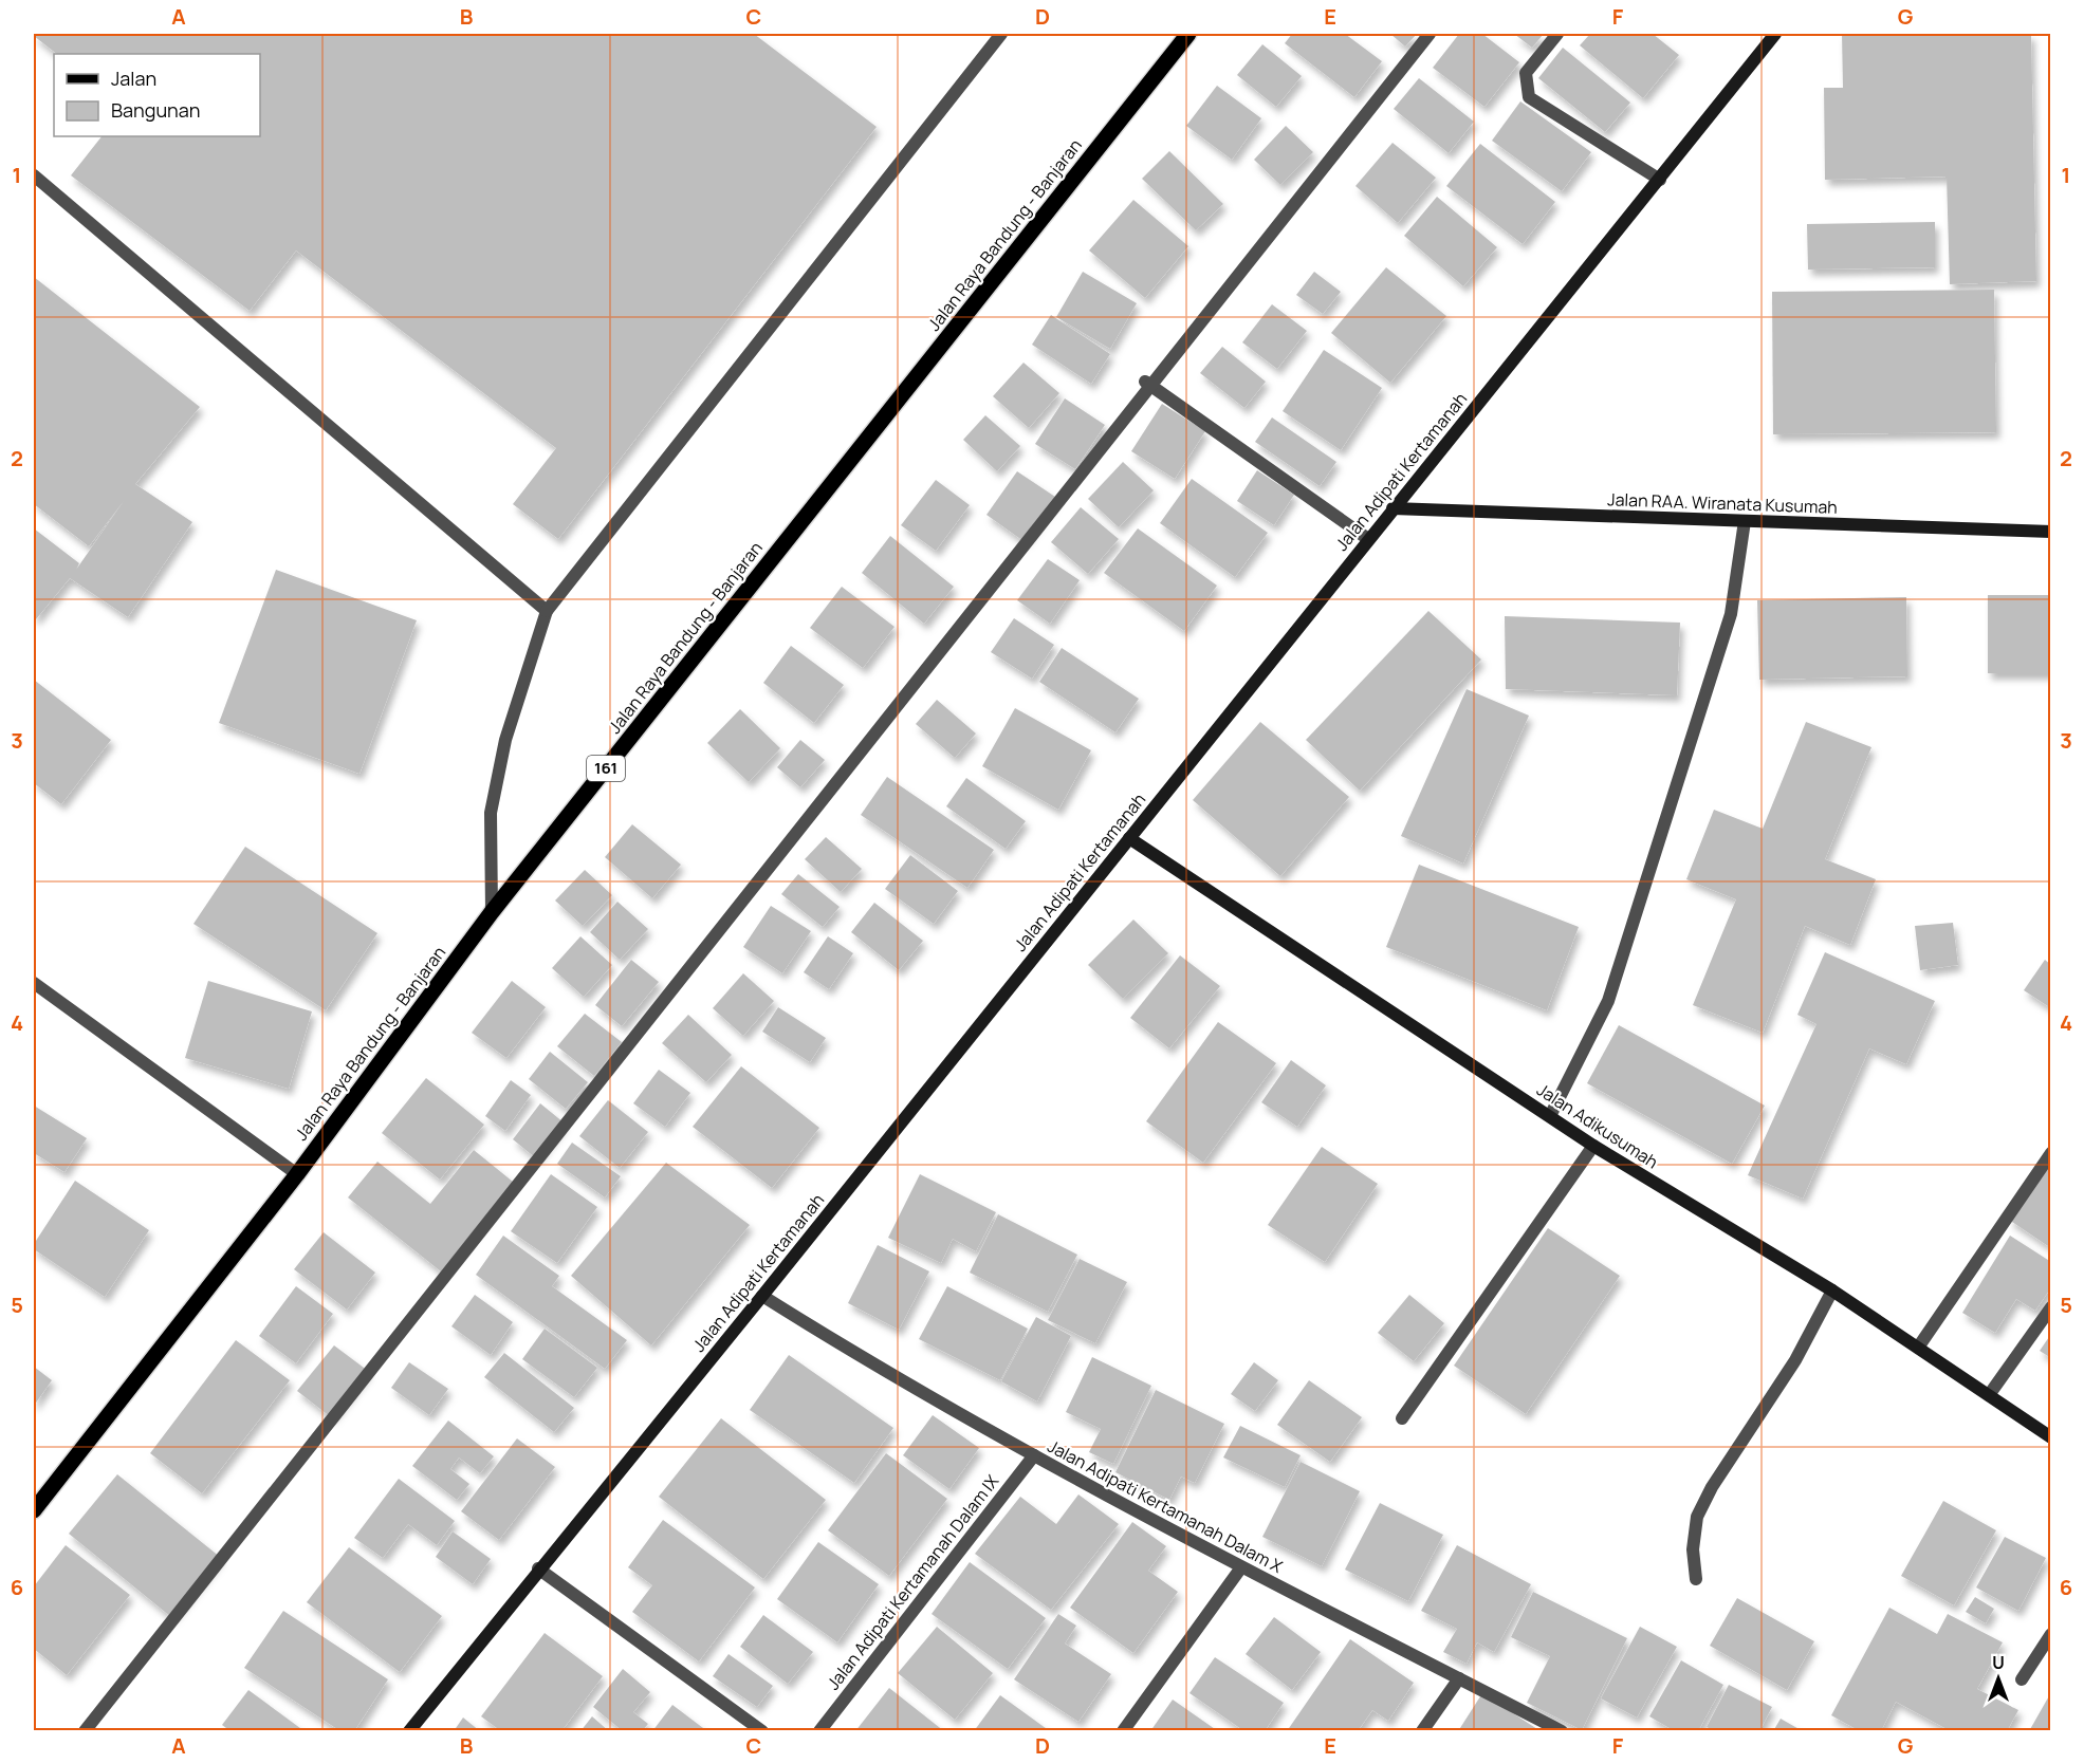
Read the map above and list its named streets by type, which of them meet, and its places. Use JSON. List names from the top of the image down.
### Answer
{
  "streets": {
    "main road": [
      "Jalan Raya Bandung - Banjaran",
      "Jalan Adipati Kertamanah",
      "Jalan RAA. Wiranata Kusumah",
      "161",
      "Jalan Adikusumah"
    ],
    "street": ["Jalan Adipati Kertamanah Dalam X", "Jalan Adipati Kertamanah Dalam IX"]
  },
  "crossings": [
    ["Jalan Adipati Kertamanah", "Jalan RAA. Wiranata Kusumah"],
    ["Jalan Adipati Kertamanah", "Jalan Adikusumah"],
    ["Jalan Adipati Kertamanah", "Jalan Adipati Kertamanah Dalam X"],
    ["Jalan Adipati Kertamanah Dalam X", "Jalan Adipati Kertamanah Dalam IX"]
  ],
  "legend": ["Jalan", "Bangunan"],
  "north": "top",
  "grid": {
    "columns": [
      "A",
      "B",
      "C",
      "D",
      "E",
      "F",
      "G"
    ],
    "rows": [
      "1",
      "2",
      "3",
      "4",
      "5",
      "6"
    ]
  }
}
